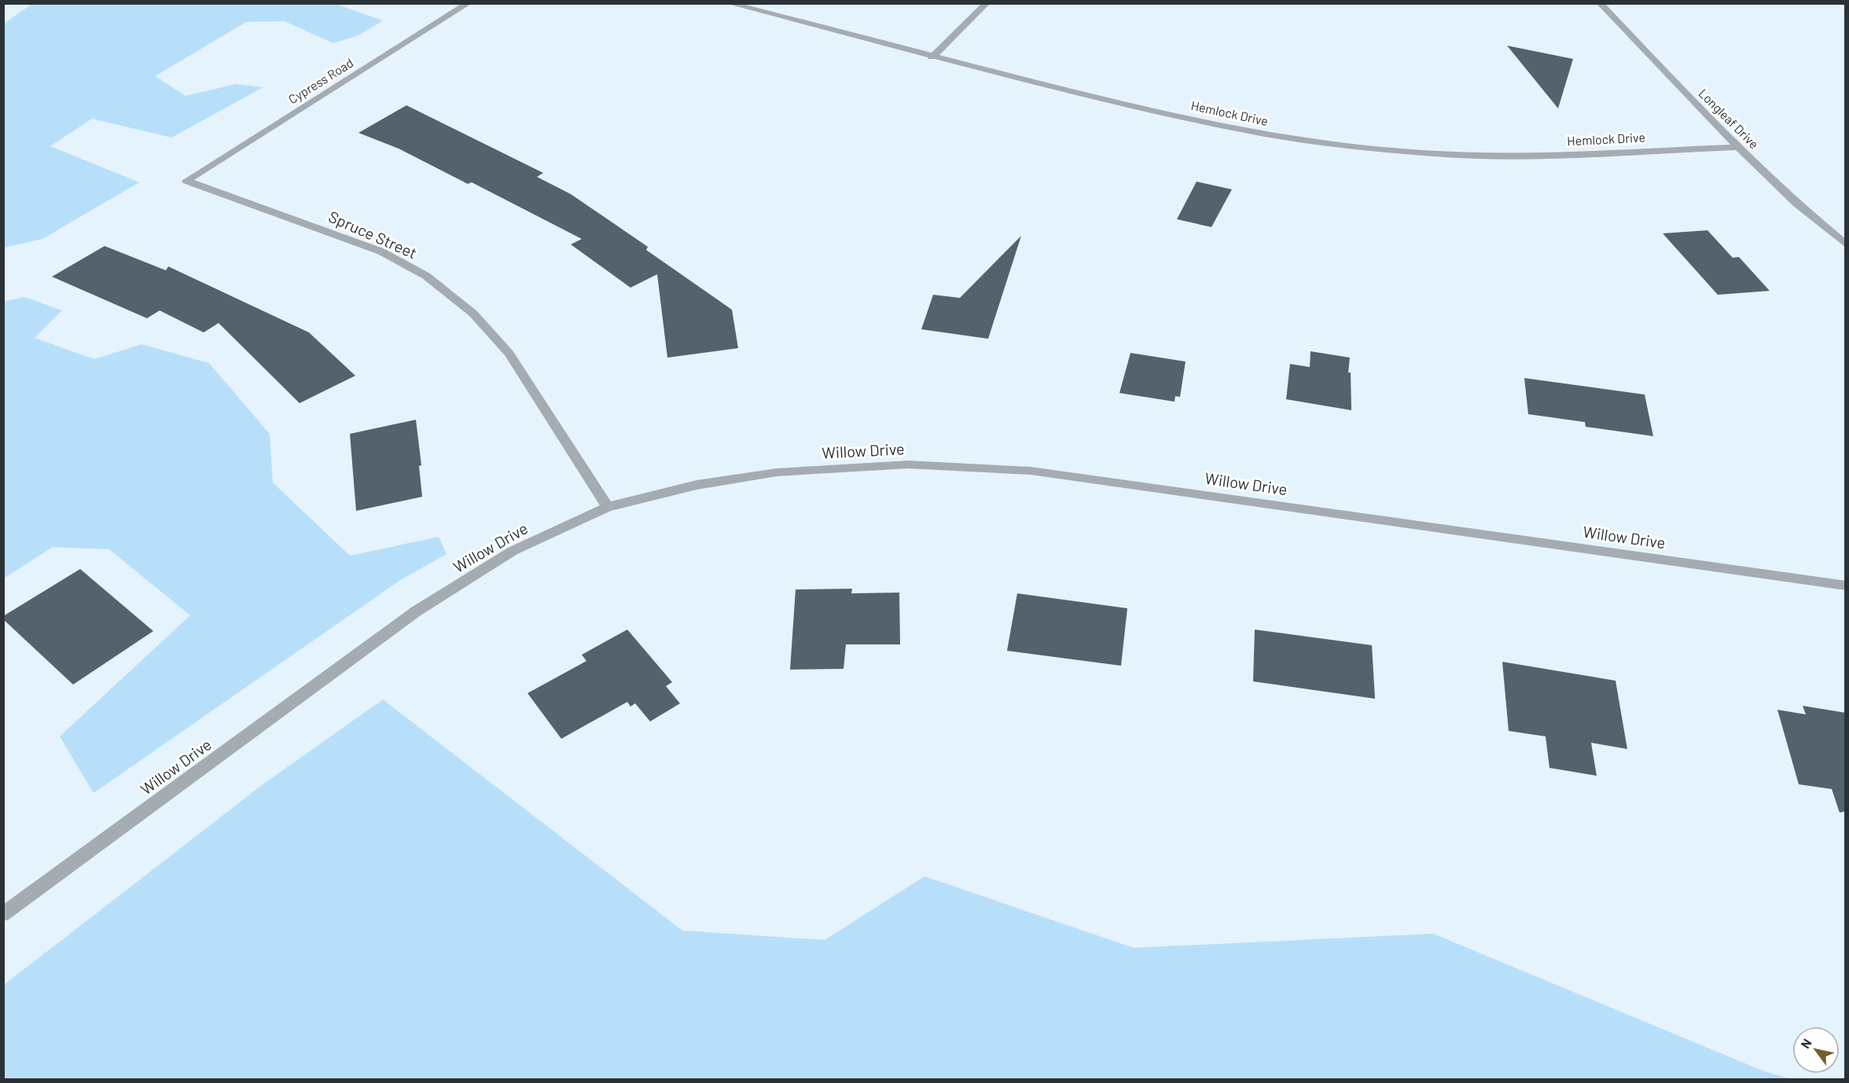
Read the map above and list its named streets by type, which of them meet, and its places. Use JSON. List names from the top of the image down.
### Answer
{
  "streets": {
    "street": [
      "Cypress Road",
      "Hemlock Drive",
      "Longleaf Drive",
      "Spruce Street",
      "Willow Drive"
    ]
  },
  "crossings": [
    ["Cypress Road", "Spruce Street"],
    ["Hemlock Drive", "Longleaf Drive"],
    ["Spruce Street", "Willow Drive"]
  ],
  "north": "top left"
}
